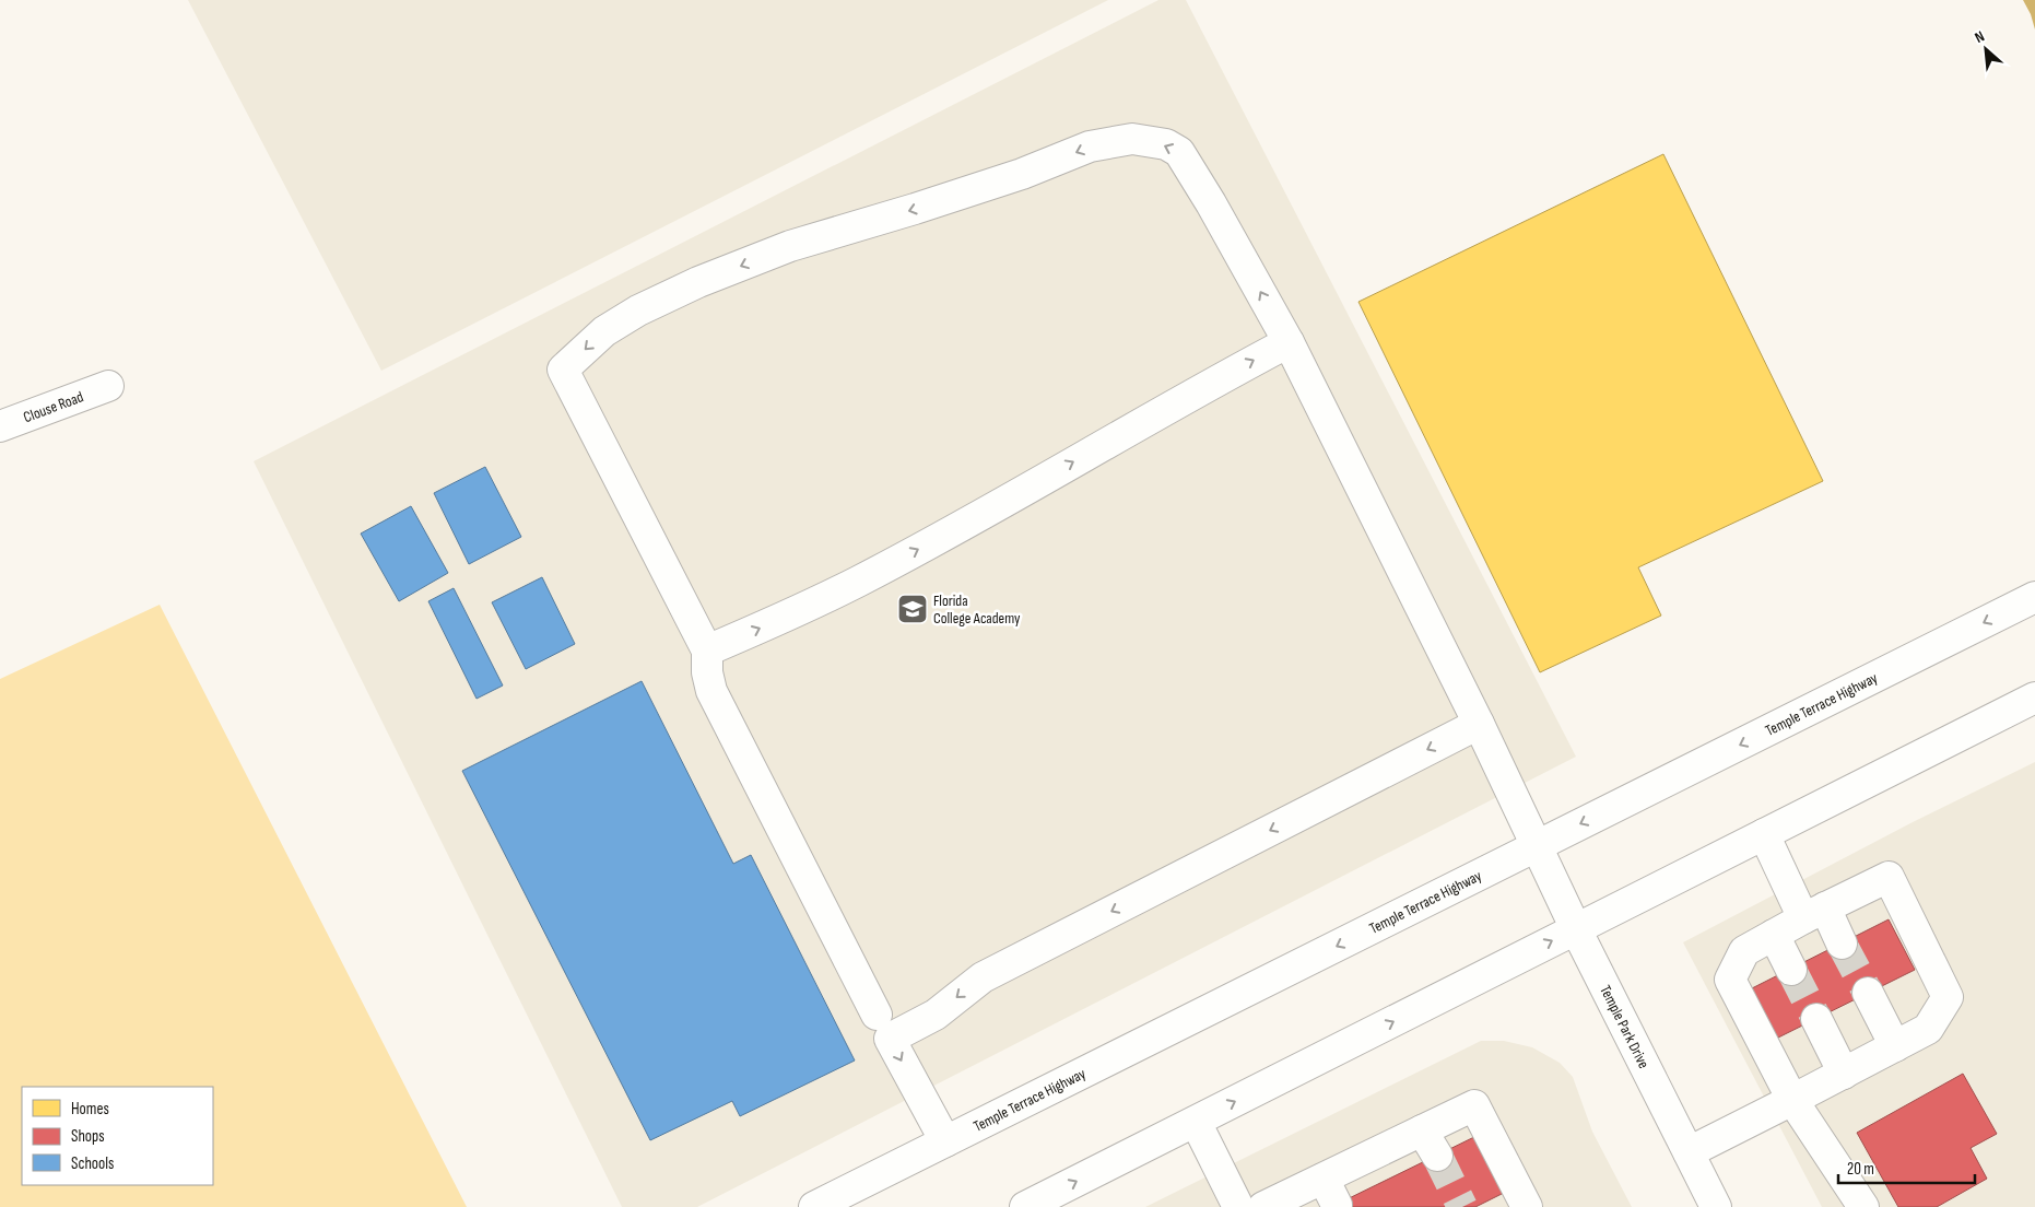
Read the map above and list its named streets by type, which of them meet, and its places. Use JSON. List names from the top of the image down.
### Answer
{
  "streets": {
    "main road": ["Clouse Road", "Temple Terrace Highway", "Temple Park Drive"]
  },
  "crossings": [
    ["Temple Terrace Highway", "Temple Park Drive"]
  ],
  "places": {
    "school or university": ["Florida College Academy"]
  },
  "legend": ["Homes", "Shops", "Schools"],
  "scale_bar": "20 m",
  "north": "top left"
}
